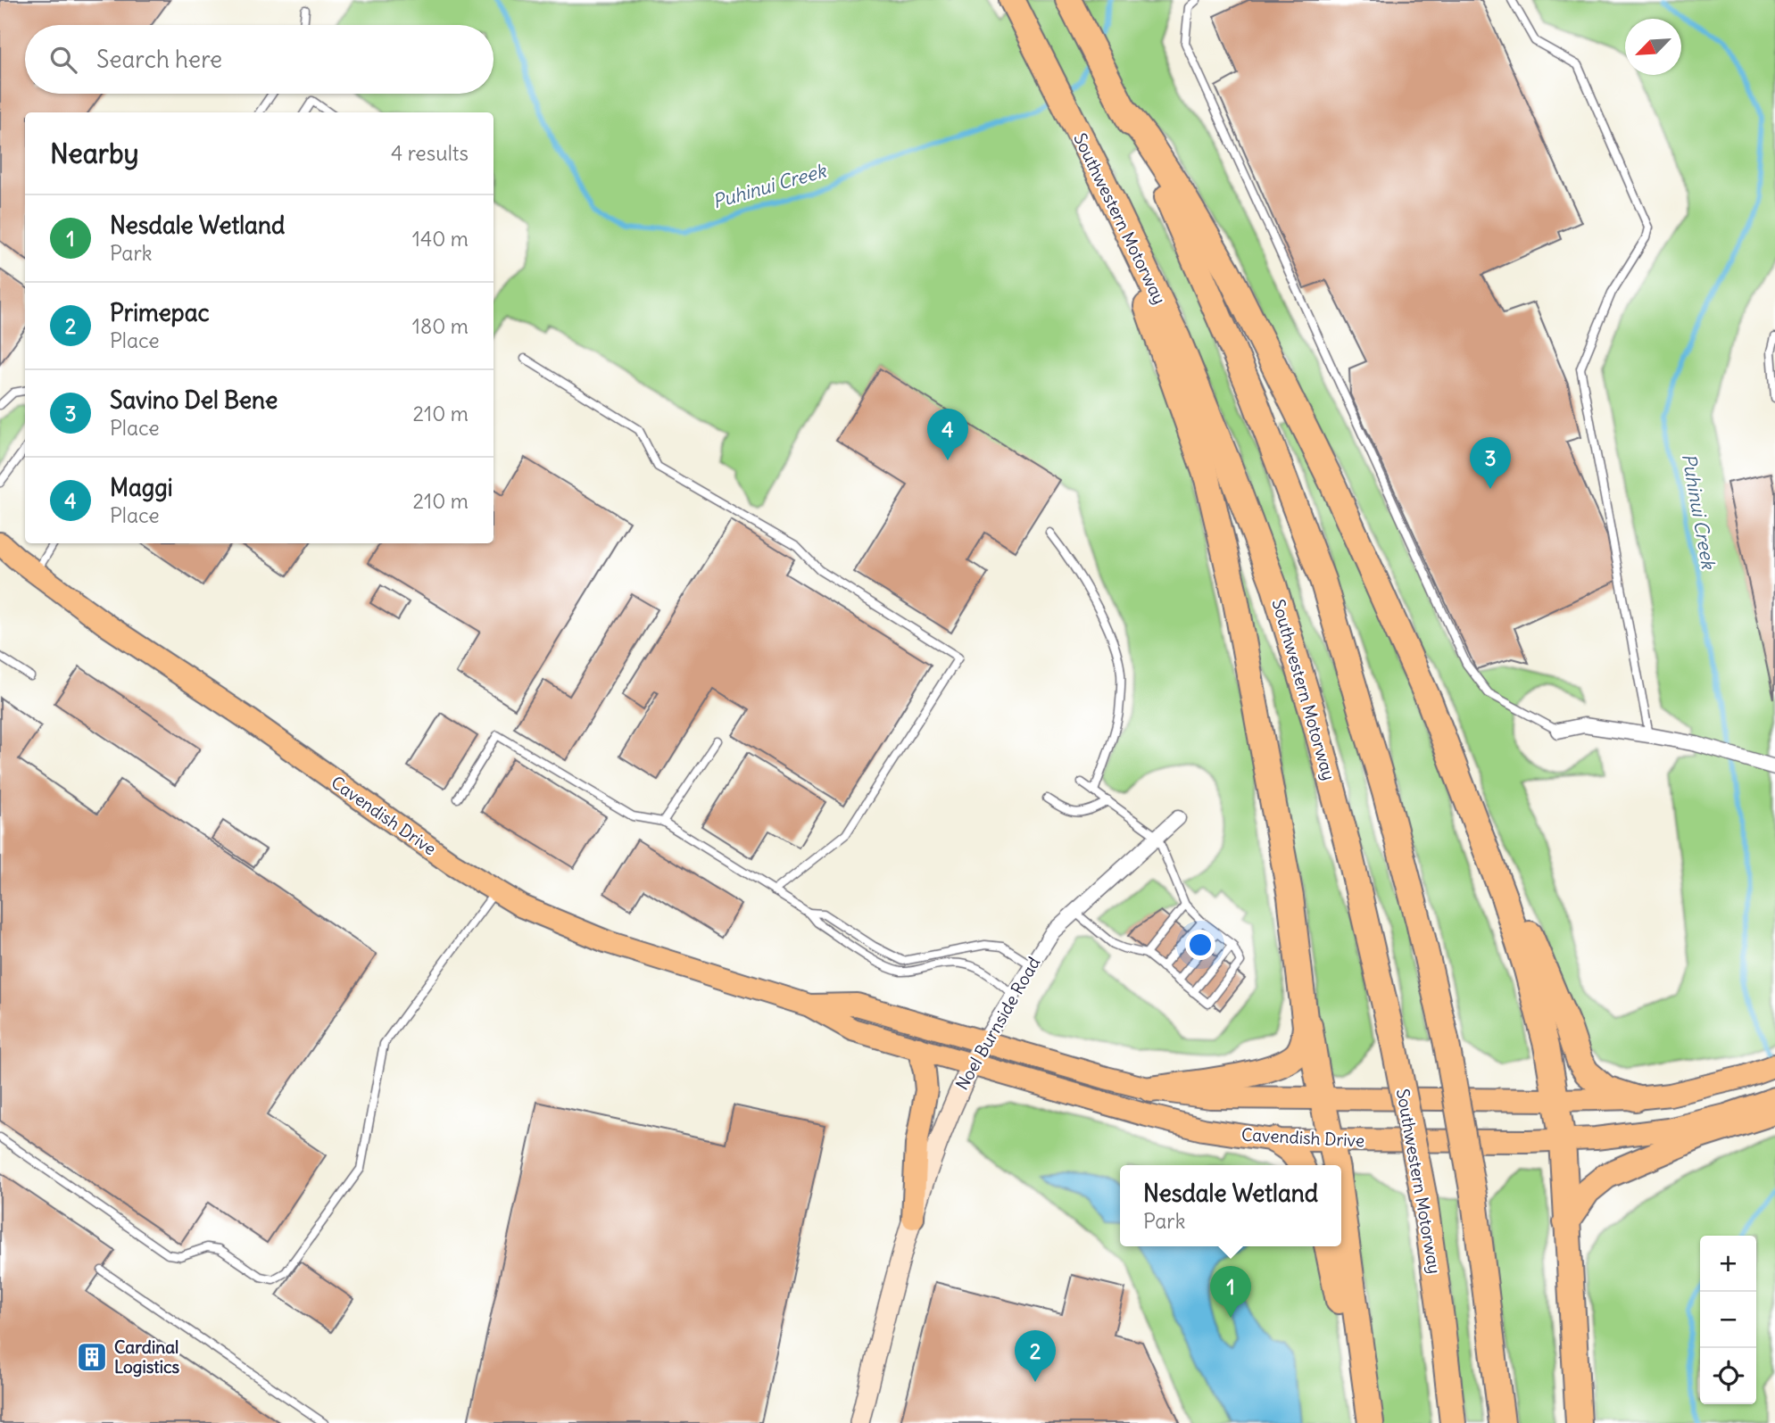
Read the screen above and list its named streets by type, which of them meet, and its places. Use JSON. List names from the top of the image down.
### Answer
{
  "streets": {
    "highway": ["Southwestern Motorway"],
    "main road": ["Cavendish Drive", "Noel Burnside Road"]
  },
  "crossings": [
    ["Cavendish Drive", "Noel Burnside Road"]
  ],
  "water": ["Puhinui Creek"],
  "places": {
    "building": ["Cardinal Logistics"]
  },
  "north": "bottom left",
  "page": {
    "search": "Search here",
    "heading": ["Nearby", "4 results"],
    "list": [
      {
        "mark": "1",
        "name": "Nesdale Wetland",
        "note": "Park",
        "value": "140 m"
      },
      {
        "mark": "2",
        "name": "Primepac",
        "note": "Place",
        "value": "180 m"
      },
      {
        "mark": "3",
        "name": "Savino Del Bene",
        "note": "Place",
        "value": "210 m"
      },
      {
        "mark": "4",
        "name": "Maggi",
        "note": "Place",
        "value": "210 m"
      }
    ],
    "pins": [
      "4",
      "3",
      "1",
      "2"
    ],
    "popup": ["Nesdale Wetland", "Park"],
    "map_buttons": ["+", "−"]
  }
}
